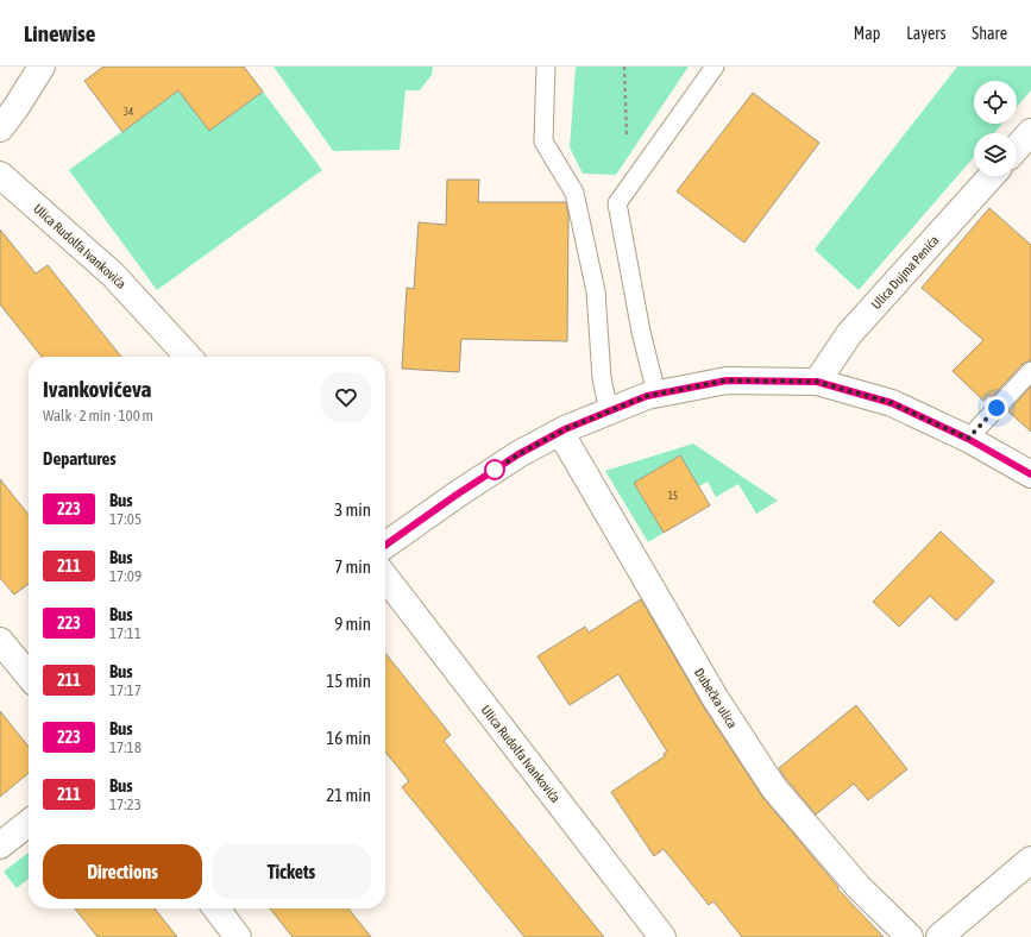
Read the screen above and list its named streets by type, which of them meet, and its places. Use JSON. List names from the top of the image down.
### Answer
{
  "streets": {
    "street": ["Ulica Rudolfa Ivankovića", "Ulica Dujma Penića", "Dubečka ulica"]
  },
  "lines": ["bus line 223"],
  "house_numbers": ["34", "15"],
  "page": {
    "header": "Linewise",
    "nav": ["Map", "Layers", "Share"],
    "heading": [
      ["Ivankovićeva", "Walk · 2 min · 100 m"],
      "Departures"
    ],
    "list": [
      {
        "mark": "223",
        "name": "Bus",
        "note": "17:05",
        "value": "3 min"
      },
      {
        "mark": "211",
        "name": "Bus",
        "note": "17:09",
        "value": "7 min"
      },
      {
        "mark": "223",
        "name": "Bus",
        "note": "17:11",
        "value": "9 min"
      },
      {
        "mark": "211",
        "name": "Bus",
        "note": "17:17",
        "value": "15 min"
      },
      {
        "mark": "223",
        "name": "Bus",
        "note": "17:18",
        "value": "16 min"
      },
      {
        "mark": "211",
        "name": "Bus",
        "note": "17:23",
        "value": "21 min"
      }
    ],
    "buttons": ["Directions", "Tickets"]
  }
}
